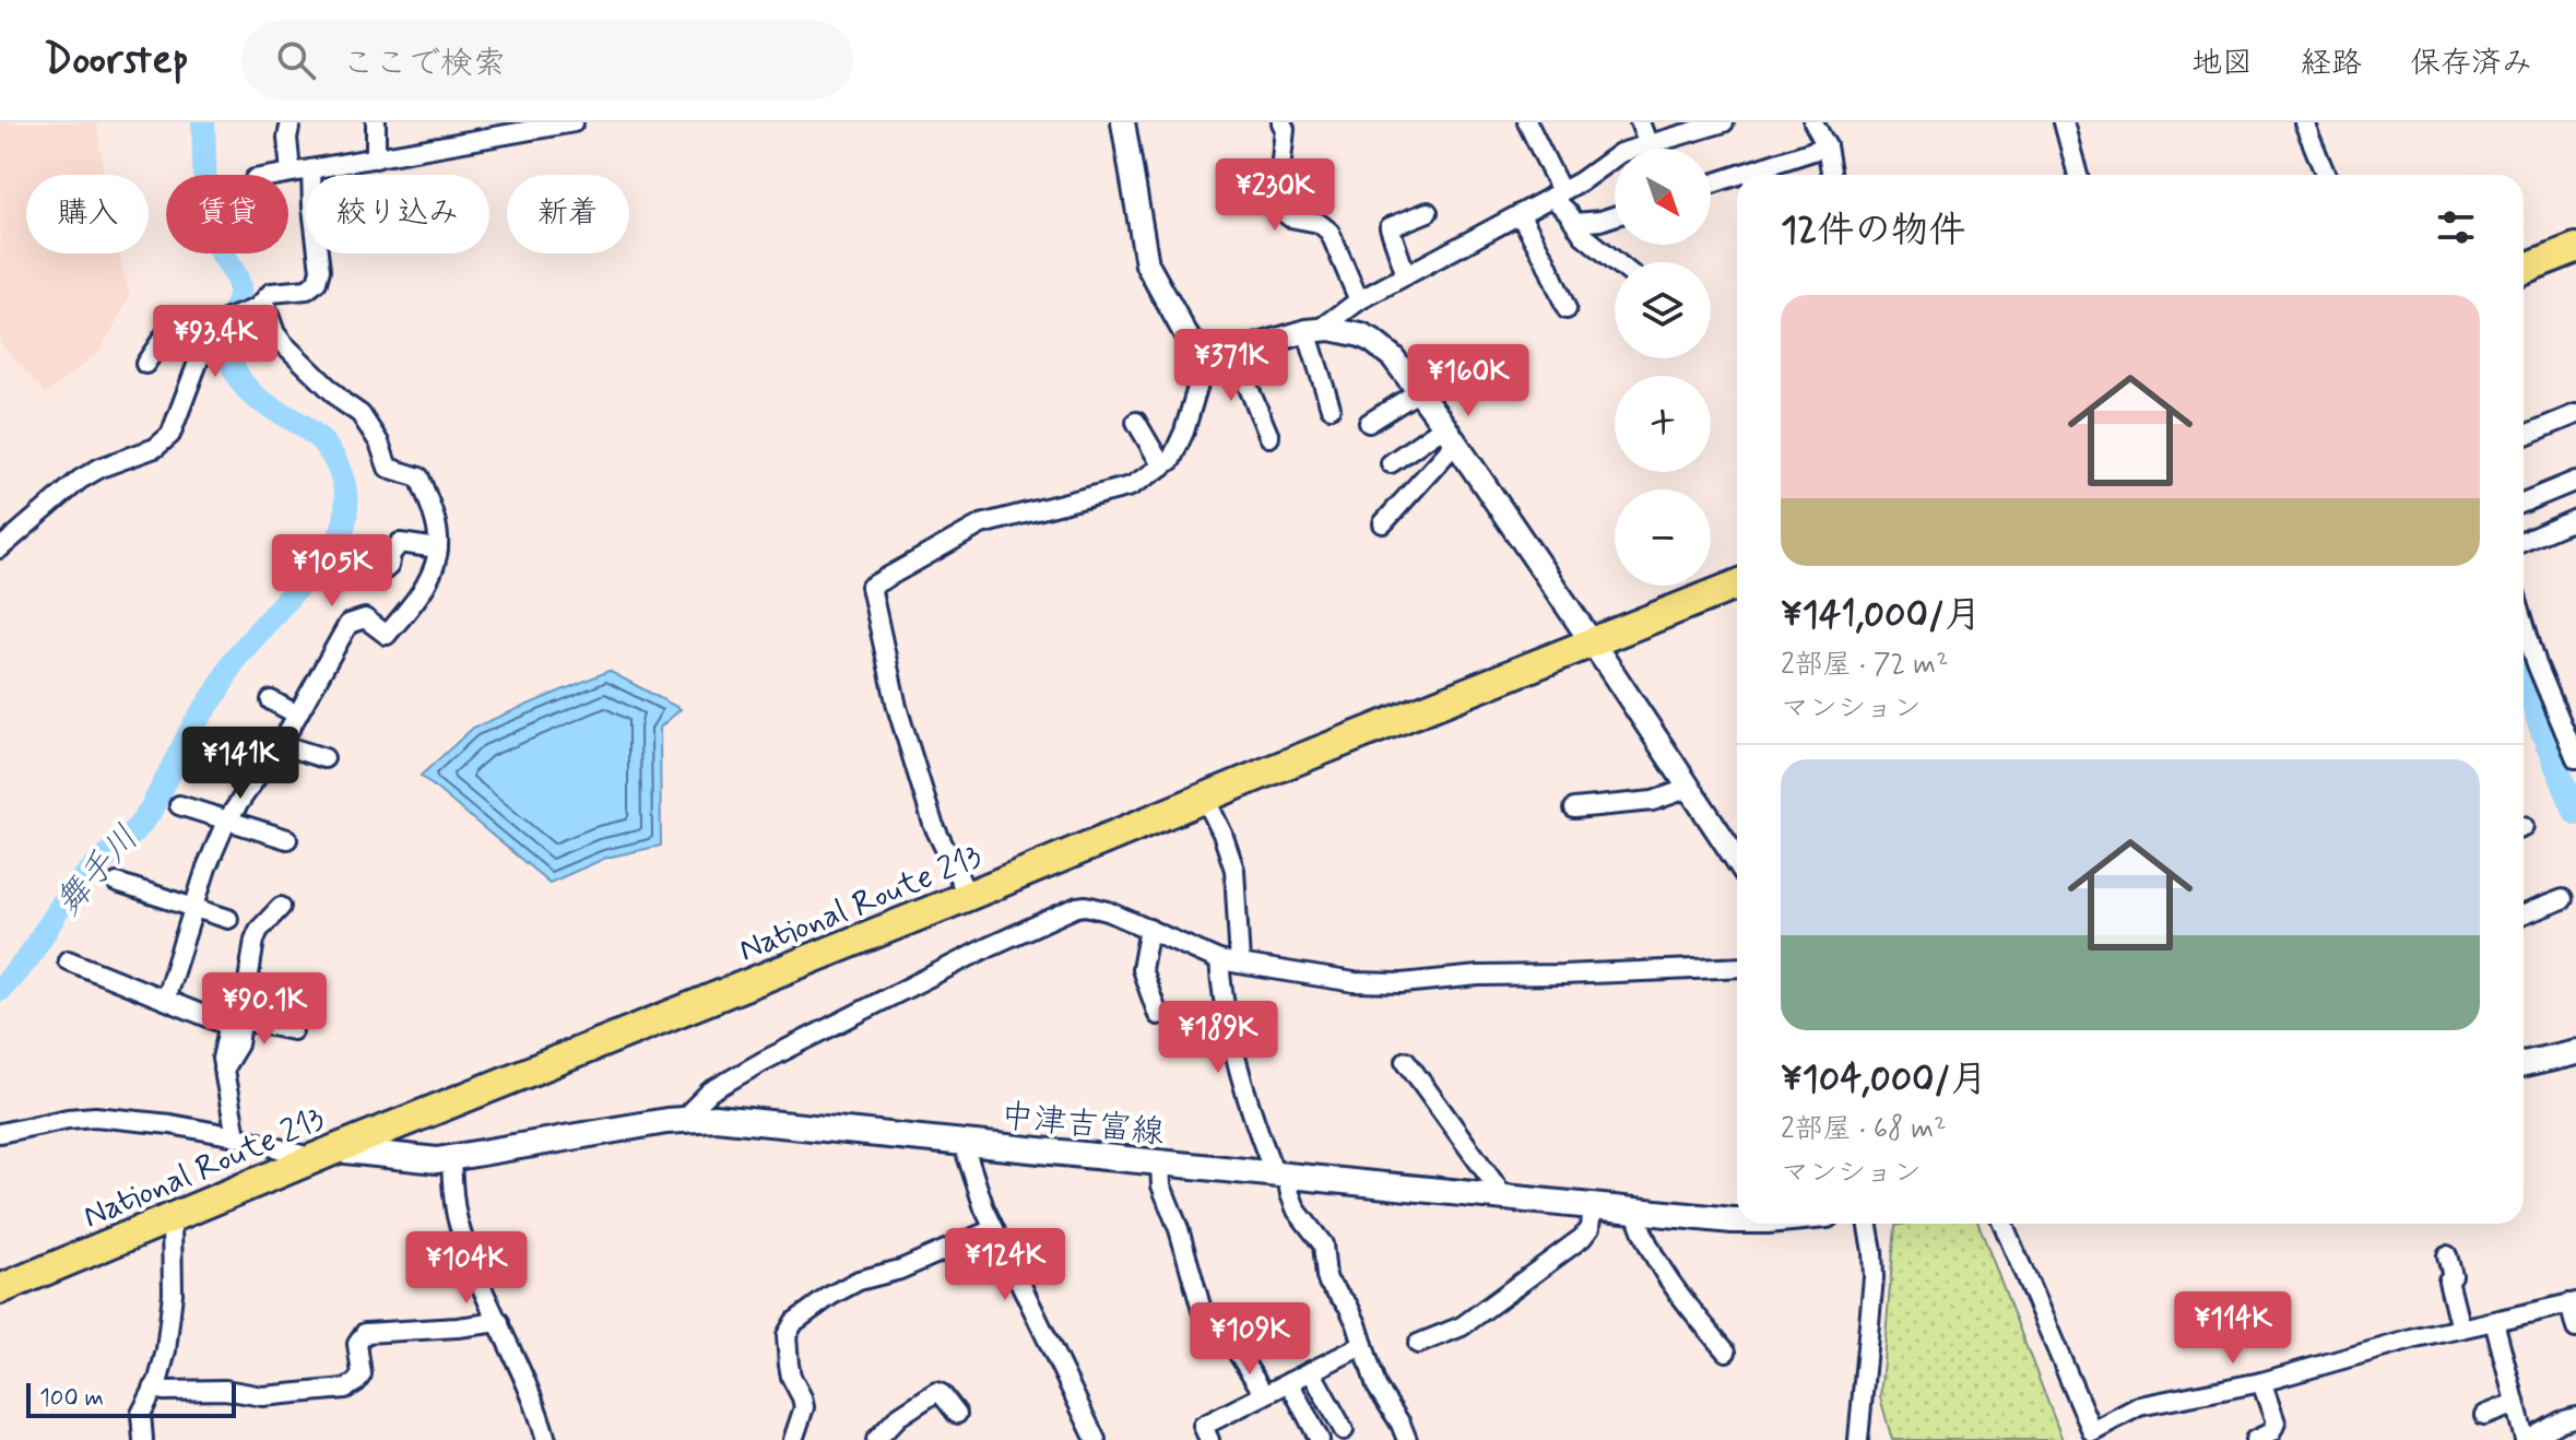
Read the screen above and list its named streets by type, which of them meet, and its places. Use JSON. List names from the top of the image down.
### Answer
{
  "streets": {
    "highway": ["National Route 213"],
    "main road": ["中津吉富線"]
  },
  "crossings": [
    ["National Route 213", "中津吉富線"]
  ],
  "water": ["舞手川"],
  "scale_bar": "100 m",
  "north": "bottom right",
  "page": {
    "header": "Doorstep",
    "search": "ここで検索",
    "nav": ["地図", "経路", "保存済み"],
    "map_buttons": ["+", "−"],
    "price": [
      "¥230K",
      "¥93.4K",
      "¥371K",
      "¥160K",
      "¥105K",
      "¥141K",
      "¥90.1K",
      "¥189K",
      "¥124K",
      "¥104K",
      "¥114K",
      "¥109K"
    ],
    "chip": [
      "購入",
      "賃貸",
      "絞り込み",
      "新着"
    ],
    "heading": "12件の物件",
    "list": [
      {
        "name": "¥141,000/月",
        "note": "2部屋 · 72 m² · マンション"
      },
      {
        "name": "¥104,000/月",
        "note": "2部屋 · 68 m² · マンション"
      }
    ],
    "scale": "100 m"
  }
}
